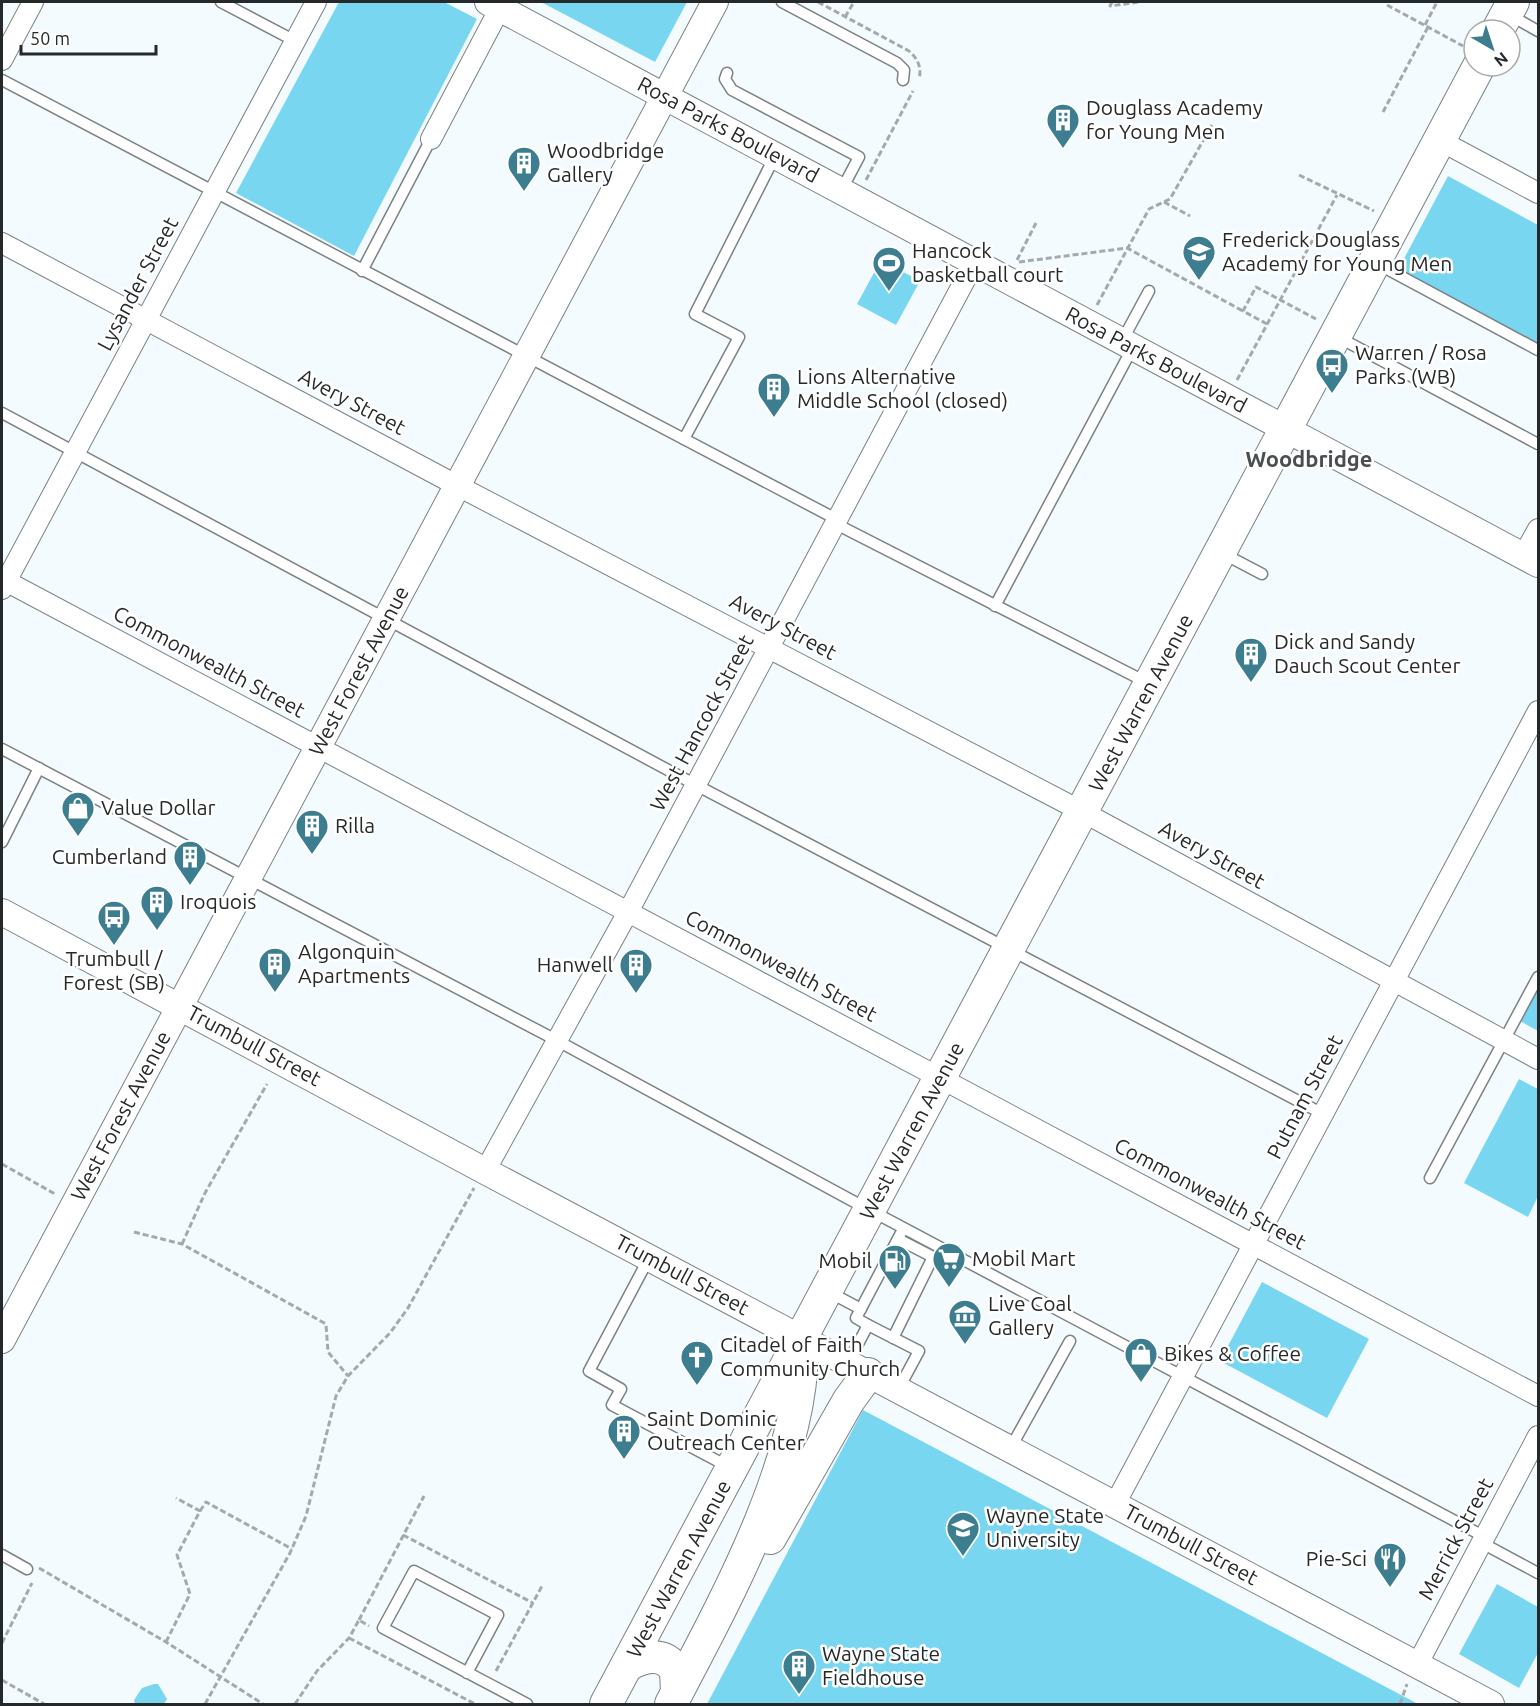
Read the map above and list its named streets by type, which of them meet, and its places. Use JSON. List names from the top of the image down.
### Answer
{
  "streets": {
    "main road": ["West Warren Avenue"],
    "street": [
      "Rosa Parks Boulevard",
      "Lysander Street",
      "Avery Street",
      "Commonwealth Street",
      "West Forest Avenue",
      "West Hancock Street",
      "Trumbull Street",
      "Putnam Street",
      "Merrick Street"
    ]
  },
  "crossings": [
    ["Rosa Parks Boulevard", "West Forest Avenue"],
    ["Rosa Parks Boulevard", "West Warren Avenue"],
    ["Rosa Parks Boulevard", "West Hancock Street"],
    ["Lysander Street", "Avery Street"],
    ["Lysander Street", "Commonwealth Street"],
    ["Avery Street", "West Forest Avenue"],
    ["Avery Street", "West Warren Avenue"],
    ["Avery Street", "West Hancock Street"],
    ["Avery Street", "Putnam Street"],
    ["Commonwealth Street", "West Forest Avenue"],
    ["Commonwealth Street", "West Warren Avenue"],
    ["Commonwealth Street", "West Hancock Street"],
    ["Commonwealth Street", "Putnam Street"],
    ["West Forest Avenue", "Trumbull Street"],
    ["West Warren Avenue", "Trumbull Street"],
    ["West Hancock Street", "Trumbull Street"],
    ["Trumbull Street", "Putnam Street"],
    ["Trumbull Street", "Merrick Street"]
  ],
  "districts": ["Woodbridge"],
  "places": {
    "building": [
      "Douglass Academy for Young Men",
      "Woodbridge Gallery",
      "Lions Alternative Middle School (closed)",
      "Dick and Sandy Dauch Scout Center",
      "Rilla",
      "Cumberland",
      "Iroquois",
      "Algonquin Apartments",
      "Hanwell",
      "Saint Dominic Outreach Center",
      "Wayne State Fieldhouse"
    ],
    "school or university": ["Frederick Douglass Academy for Young Men", "Wayne State University"],
    "sports": ["Hancock basketball court"],
    "bus stop": ["Warren / Rosa Parks (WB)", "Trumbull / Forest (SB)"],
    "shop": ["Value Dollar", "Bikes & Coffee"],
    "supermarket": ["Mobil Mart"],
    "fuel station": ["Mobil"],
    "museum": ["Live Coal Gallery"],
    "church": ["Citadel of Faith Community Church"],
    "restaurant": ["Pie-Sci"]
  },
  "scale_bar": "50 m",
  "north": "bottom right"
}
